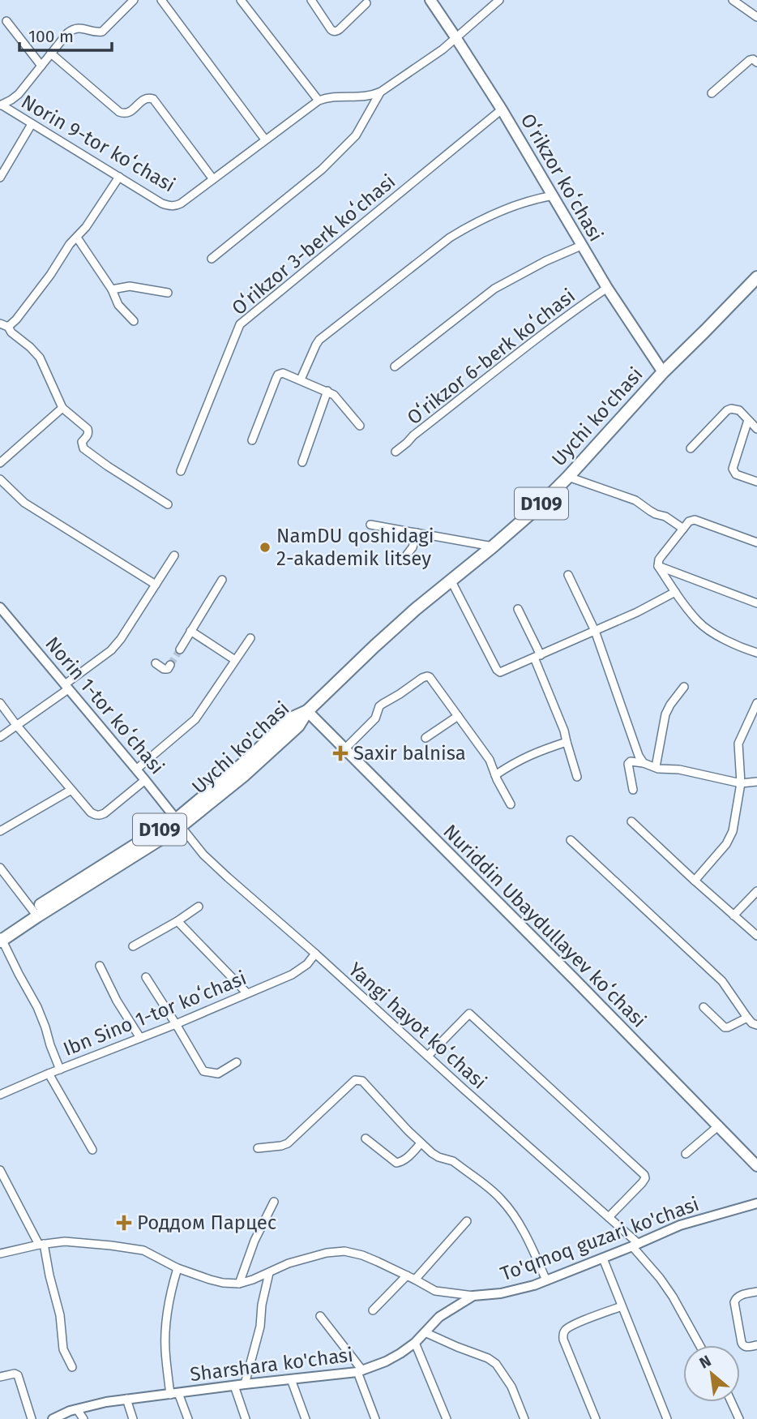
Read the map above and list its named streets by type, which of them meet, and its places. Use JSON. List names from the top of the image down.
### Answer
{
  "streets": {
    "main road": [
      "Oʻrikzor koʻchasi",
      "Uychi ko'chasi",
      "D109",
      "Nuriddin Ubaydullayev koʻchasi"
    ],
    "street": [
      "Norin 9-tor koʻchasi",
      "Oʻrikzor 3-berk koʻchasi",
      "Oʻrikzor 6-berk koʻchasi",
      "Norin 1-tor koʻchasi",
      "Ibn Sino 1-tor koʻchasi",
      "Yangi hayot koʻchasi",
      "To'qmoq guzari ko'chasi",
      "Sharshara ko'chasi"
    ]
  },
  "crossings": [
    ["Oʻrikzor koʻchasi", "Oʻrikzor 3-berk koʻchasi"],
    ["Oʻrikzor koʻchasi", "Oʻrikzor 6-berk koʻchasi"],
    ["Oʻrikzor koʻchasi", "Uychi ko'chasi"],
    ["Uychi ko'chasi", "Norin 1-tor koʻchasi"],
    ["Uychi ko'chasi", "Nuriddin Ubaydullayev koʻchasi"],
    ["Uychi ko'chasi", "Yangi hayot koʻchasi"],
    ["Norin 1-tor koʻchasi", "Yangi hayot koʻchasi"],
    ["Ibn Sino 1-tor koʻchasi", "Yangi hayot koʻchasi"],
    ["Yangi hayot koʻchasi", "To'qmoq guzari ko'chasi"],
    ["To'qmoq guzari ko'chasi", "Sharshara ko'chasi"]
  ],
  "places": {
    "other": ["NamDU qoshidagi 2-akademik litsey"],
    "health": ["Saxir balnisa", "Роддом Парцес"]
  },
  "scale_bar": "100 m",
  "north": "top left"
}
